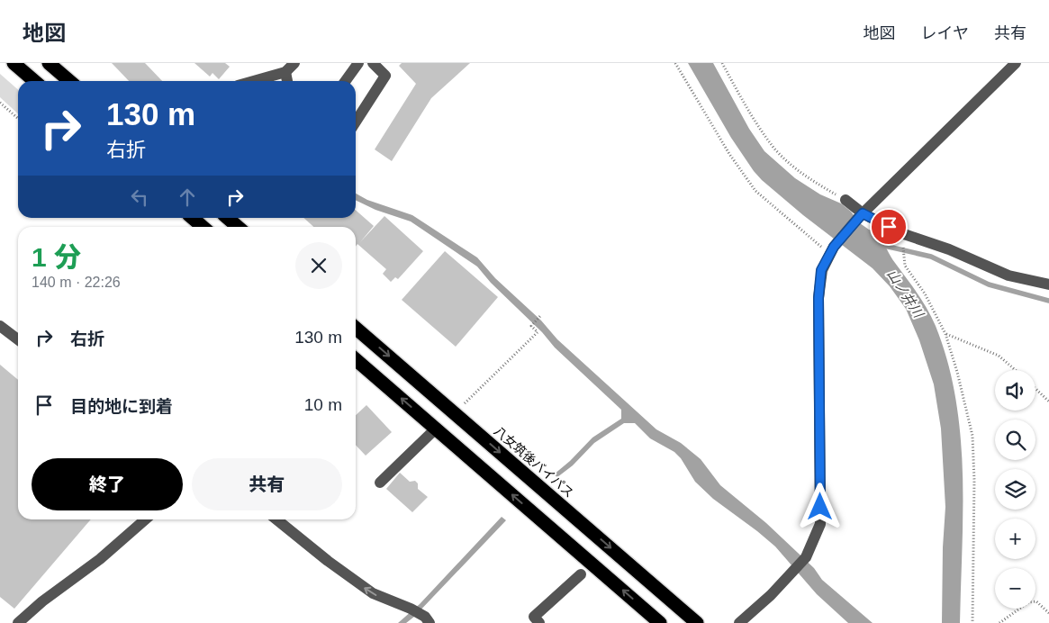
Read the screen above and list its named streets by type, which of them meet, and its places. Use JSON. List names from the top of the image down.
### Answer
{
  "streets": {
    "highway": ["八女筑後バイパス"]
  },
  "water": ["山ノ井川"],
  "page": {
    "header": "地図",
    "nav": ["地図", "レイヤ", "共有"],
    "turn": ["130 m", "右折"],
    "heading": ["1 分", "140 m · 22:26"],
    "list": [
      {
        "name": "右折",
        "value": "130 m"
      },
      {
        "name": "目的地に到着",
        "value": "10 m"
      }
    ],
    "map_buttons": ["+", "−"],
    "buttons": ["終了", "共有"]
  }
}
